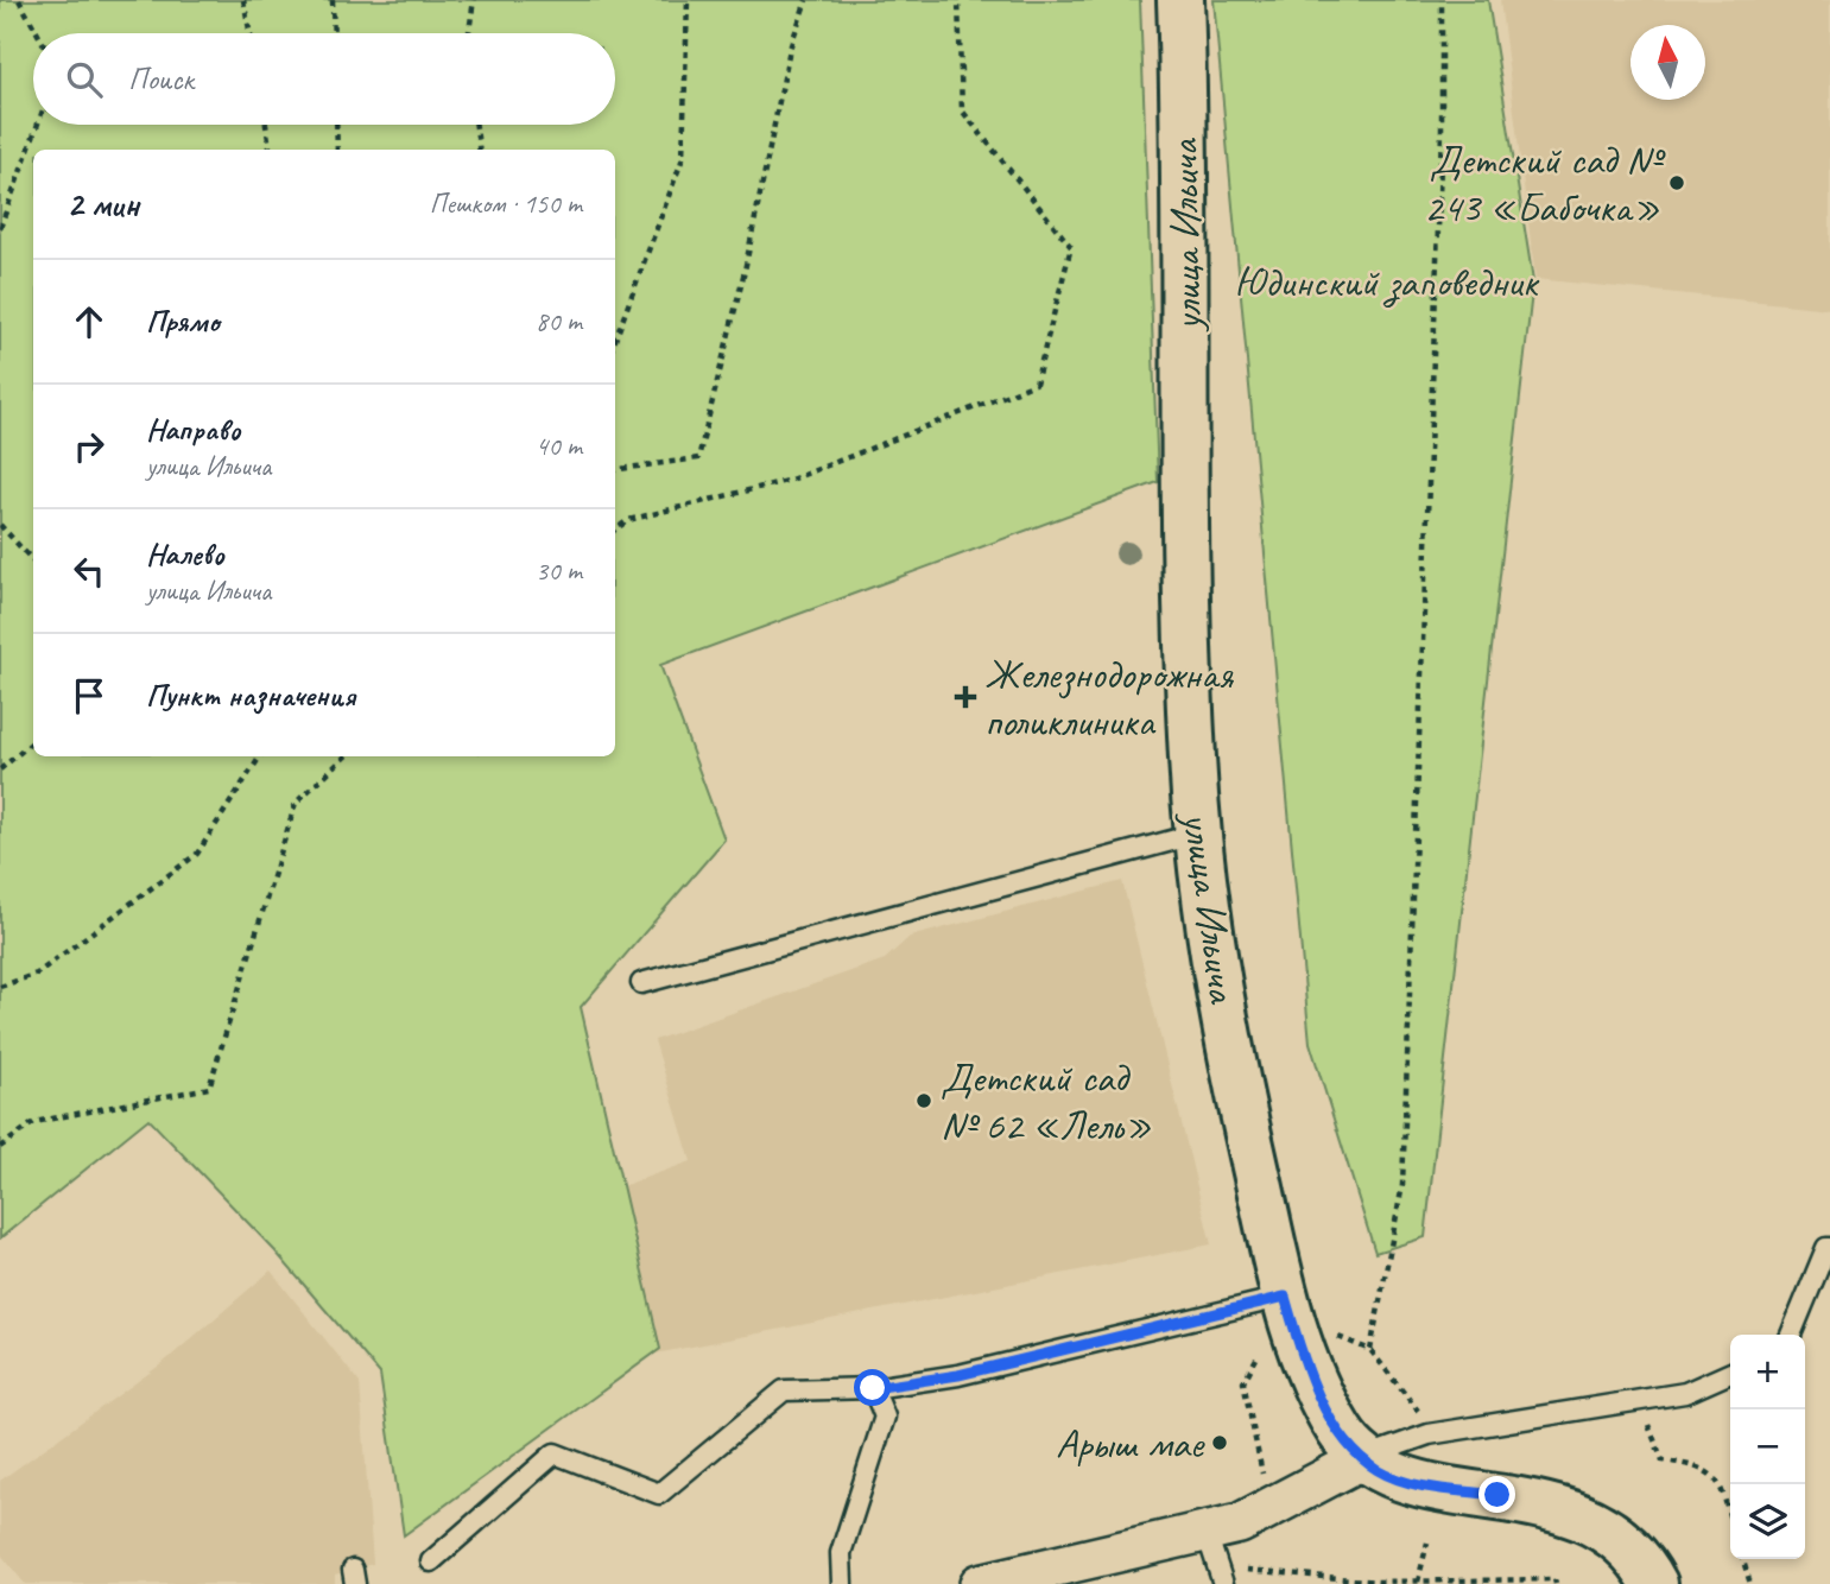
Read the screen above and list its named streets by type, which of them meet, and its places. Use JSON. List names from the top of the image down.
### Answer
{
  "streets": {
    "main road": ["улица Ильича"]
  },
  "parks": ["Юдинский заповедник"],
  "places": {
    "other": ["Детский сад № 243 «Бабочка»", "Детский сад № 62 «Лель»", "Арыш мае"],
    "health": ["Железнодорожная поликлиника"]
  },
  "north": "top",
  "page": {
    "search": "Поиск",
    "heading": ["2 мин", "Пешком · 150 m"],
    "list": [
      ["Прямо", "80 m"],
      ["Направо", "улица Ильича", "40 m"],
      ["Налево", "улица Ильича", "30 m"],
      "Пункт назначения"
    ],
    "map_buttons": ["+", "−"]
  }
}
